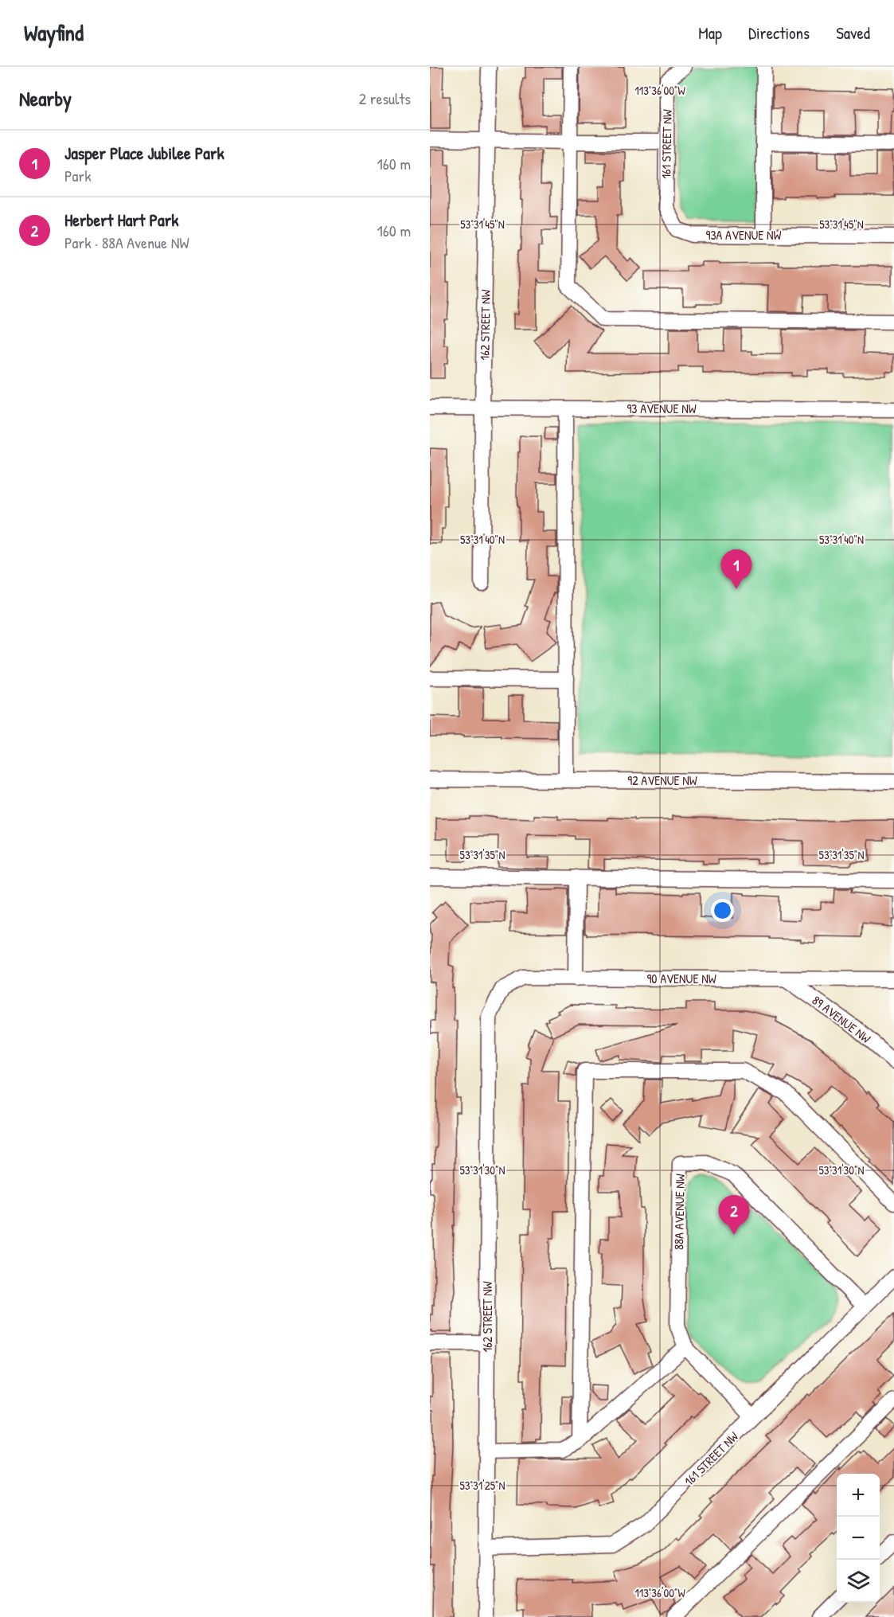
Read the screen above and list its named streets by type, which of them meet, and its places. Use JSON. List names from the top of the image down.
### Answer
{
  "streets": {
    "street": [
      "161 STREET NW",
      "93A AVENUE NW",
      "162 STREET NW",
      "93 AVENUE NW",
      "92 AVENUE NW",
      "90 AVENUE NW",
      "89 AVENUE NW",
      "88A AVENUE NW"
    ]
  },
  "crossings": [
    ["161 STREET NW", "93A AVENUE NW"],
    ["161 STREET NW", "162 STREET NW"],
    ["161 STREET NW", "88A AVENUE NW"],
    ["162 STREET NW", "93 AVENUE NW"],
    ["162 STREET NW", "90 AVENUE NW"],
    ["90 AVENUE NW", "89 AVENUE NW"]
  ],
  "page": {
    "header": "Wayfind",
    "nav": ["Map", "Directions", "Saved"],
    "heading": ["Nearby", "2 results"],
    "list": [
      {
        "mark": "1",
        "name": "Jasper Place Jubilee Park",
        "note": "Park",
        "value": "160 m"
      },
      {
        "mark": "2",
        "name": "Herbert Hart Park",
        "note": "Park · 88A Avenue NW",
        "value": "160 m"
      }
    ],
    "pins": ["1", "2"],
    "map_buttons": ["+", "−"]
  },
  "coordinates": [
    "113°36'00\"W",
    "53°31'45\"N",
    "53°31'40\"N",
    "53°31'35\"N",
    "53°31'30\"N",
    "53°31'25\"N"
  ]
}
